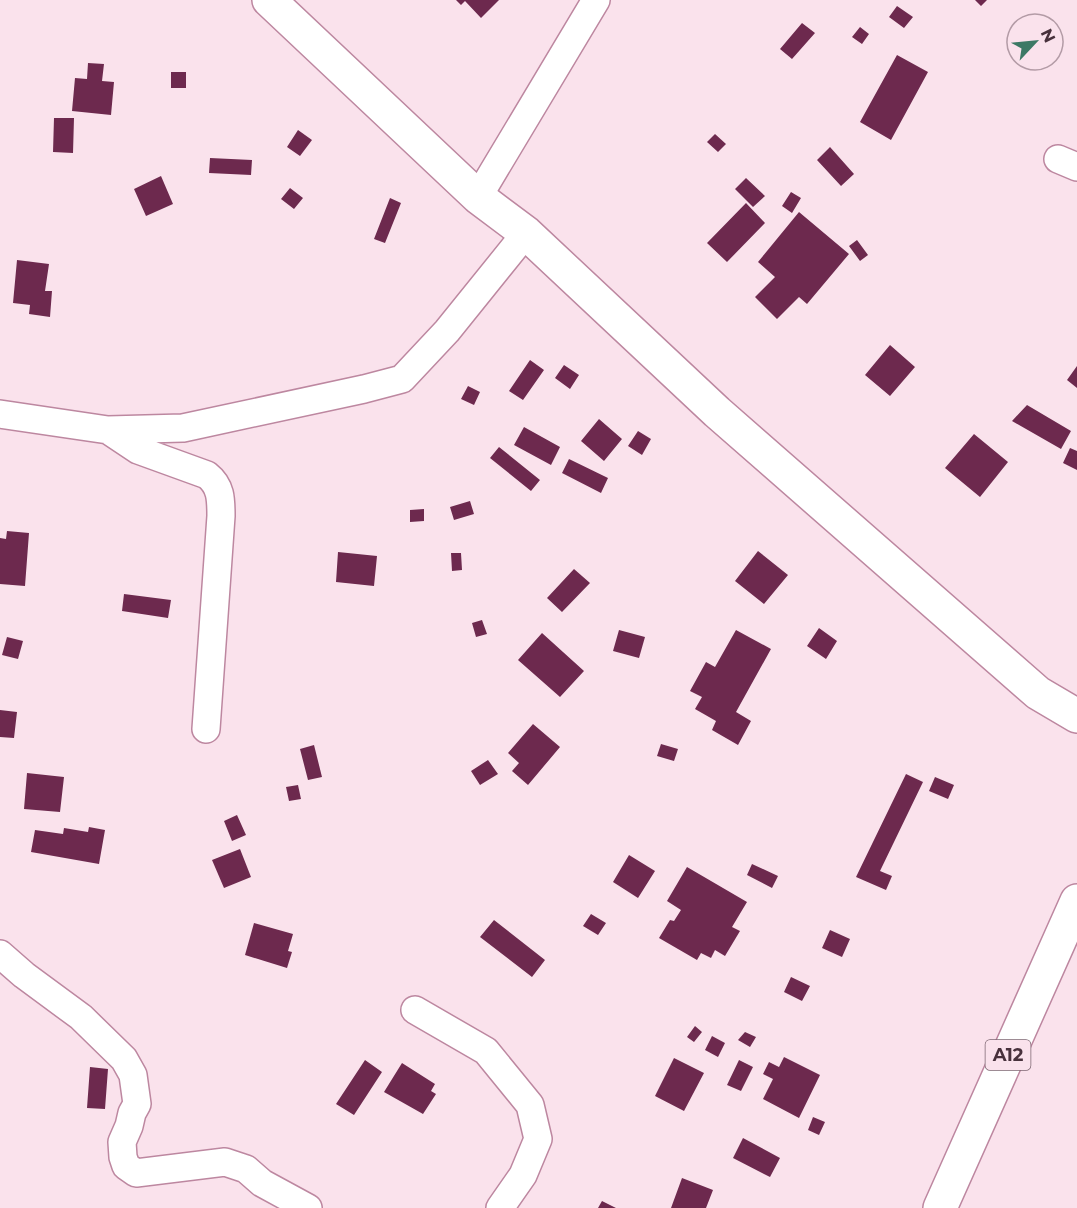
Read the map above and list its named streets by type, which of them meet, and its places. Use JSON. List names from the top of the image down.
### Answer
{
  "streets": {
    "street": ["A12"]
  },
  "north": "top right"
}
